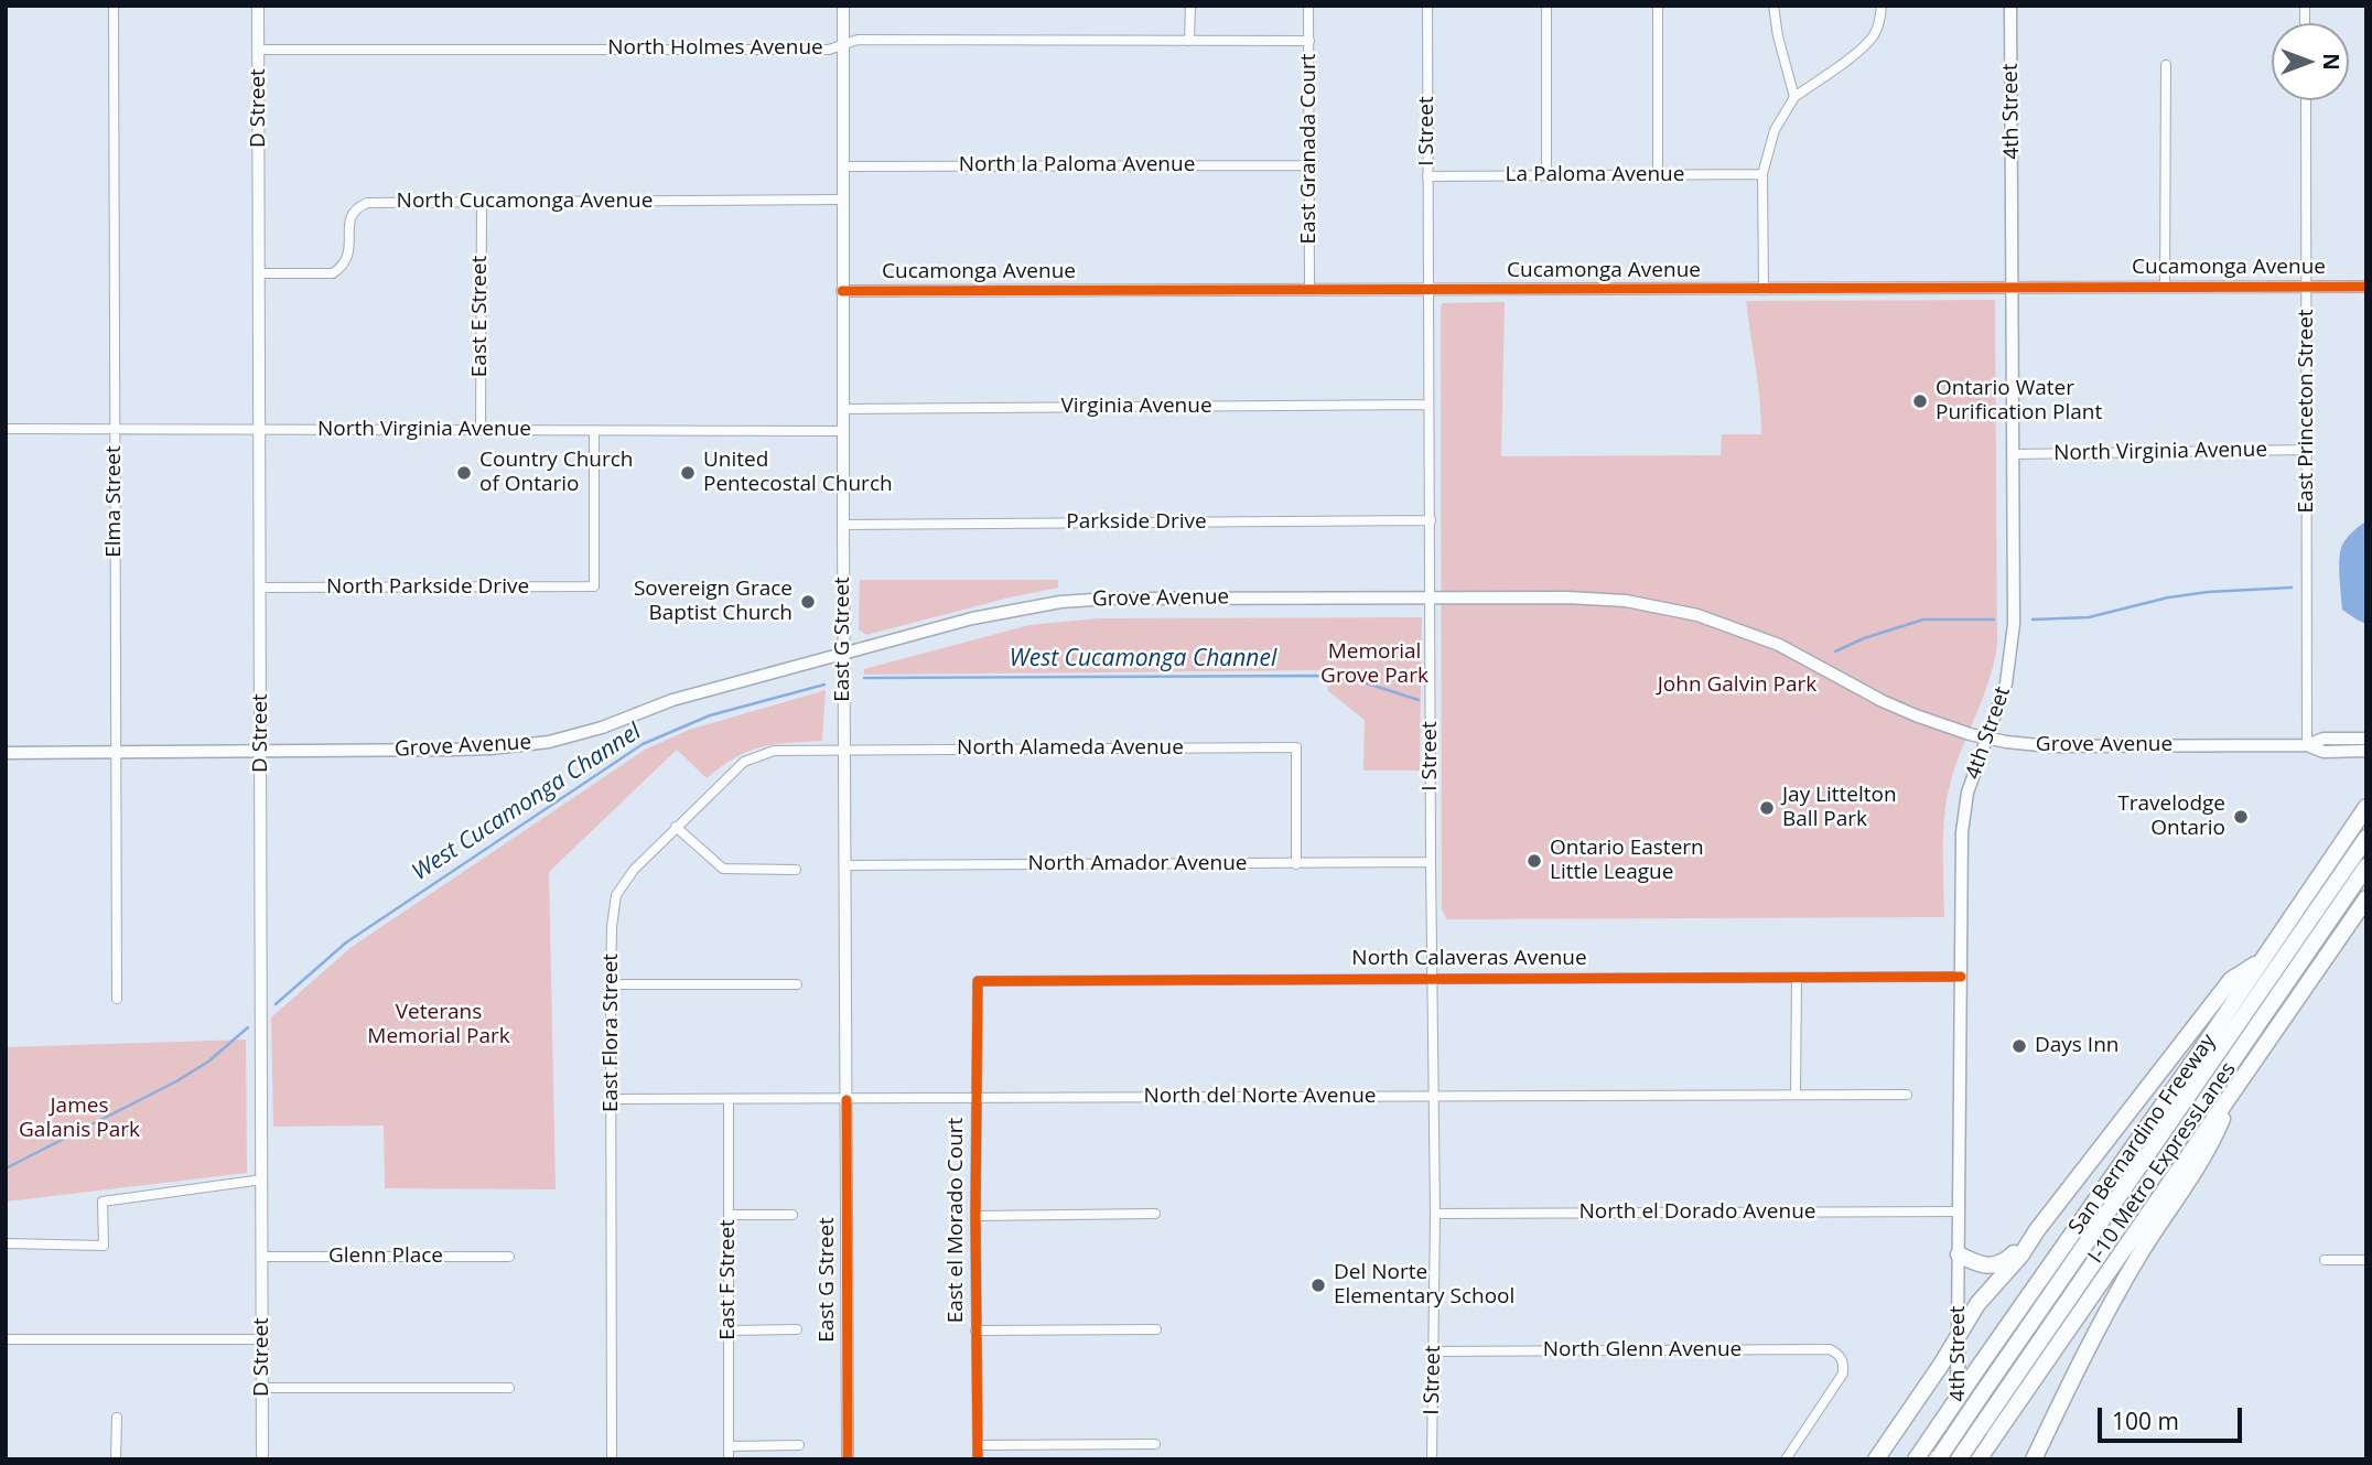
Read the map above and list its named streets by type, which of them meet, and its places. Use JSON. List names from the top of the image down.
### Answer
{
  "streets": {
    "highway": ["San Bernardino Freeway", "I-10 Metro ExpressLanes"],
    "main road": ["4th Street", "Grove Avenue"],
    "street": [
      "North Holmes Avenue",
      "D Street",
      "I Street",
      "East Granada Court",
      "North la Paloma Avenue",
      "La Paloma Avenue",
      "North Cucamonga Avenue",
      "Cucamonga Avenue",
      "East E Street",
      "Virginia Avenue",
      "East Princeton Street",
      "North Virginia Avenue",
      "Elma Street",
      "Parkside Drive",
      "North Parkside Drive",
      "East G Street",
      "North Alameda Avenue",
      "North Amador Avenue",
      "North Calaveras Avenue",
      "East Flora Street",
      "North del Norte Avenue",
      "North el Dorado Avenue",
      "East el Morado Court",
      "Glenn Place",
      "East F Street",
      "North Glenn Avenue"
    ]
  },
  "crossings": [
    ["North Holmes Avenue", "D Street"],
    ["North Holmes Avenue", "East Granada Court"],
    ["North Holmes Avenue", "East G Street"],
    ["D Street", "North Cucamonga Avenue"],
    ["D Street", "North Virginia Avenue"],
    ["D Street", "North Parkside Drive"],
    ["D Street", "Grove Avenue"],
    ["D Street", "Glenn Place"],
    ["4th Street", "Cucamonga Avenue"],
    ["4th Street", "North Virginia Avenue"],
    ["4th Street", "Grove Avenue"],
    ["4th Street", "North Calaveras Avenue"],
    ["4th Street", "I-10 Metro ExpressLanes"],
    ["4th Street", "North el Dorado Avenue"],
    ["I Street", "La Paloma Avenue"],
    ["I Street", "Cucamonga Avenue"],
    ["I Street", "Virginia Avenue"],
    ["I Street", "Parkside Drive"],
    ["I Street", "Grove Avenue"],
    ["I Street", "North Amador Avenue"],
    ["I Street", "North Calaveras Avenue"],
    ["I Street", "North del Norte Avenue"],
    ["I Street", "North el Dorado Avenue"],
    ["I Street", "North Glenn Avenue"],
    ["East Granada Court", "North la Paloma Avenue"],
    ["East Granada Court", "Cucamonga Avenue"],
    ["North la Paloma Avenue", "East G Street"],
    ["North Cucamonga Avenue", "East E Street"],
    ["North Cucamonga Avenue", "East G Street"],
    ["Cucamonga Avenue", "East Princeton Street"],
    ["Cucamonga Avenue", "East G Street"],
    ["East E Street", "North Virginia Avenue"],
    ["Virginia Avenue", "East G Street"],
    ["East Princeton Street", "North Virginia Avenue"],
    ["East Princeton Street", "Grove Avenue"],
    ["North Virginia Avenue", "Elma Street"],
    ["North Virginia Avenue", "North Parkside Drive"],
    ["North Virginia Avenue", "East G Street"],
    ["Elma Street", "Grove Avenue"],
    ["Parkside Drive", "East G Street"],
    ["Grove Avenue", "East G Street"],
    ["East G Street", "North Alameda Avenue"],
    ["East G Street", "North Amador Avenue"],
    ["East G Street", "East Flora Street"],
    ["East G Street", "North del Norte Avenue"],
    ["North Alameda Avenue", "North Amador Avenue"],
    ["North Alameda Avenue", "East Flora Street"],
    ["North Calaveras Avenue", "East el Morado Court"],
    ["East Flora Street", "North del Norte Avenue"],
    ["North del Norte Avenue", "East el Morado Court"],
    ["North del Norte Avenue", "East F Street"]
  ],
  "water": ["West Cucamonga Channel"],
  "parks": [
    "Memorial Grove Park",
    "John Galvin Park",
    "Veterans Memorial Park",
    "James Galanis Park"
  ],
  "places": [
    "Ontario Water Purification Plant",
    "Country Church of Ontario",
    "United Pentecostal Church",
    "Sovereign Grace Baptist Church",
    "Jay Littelton Ball Park",
    "Travelodge Ontario",
    "Ontario Eastern Little League",
    "Days Inn",
    "Del Norte Elementary School"
  ],
  "scale_bar": "100 m",
  "north": "right"
}
